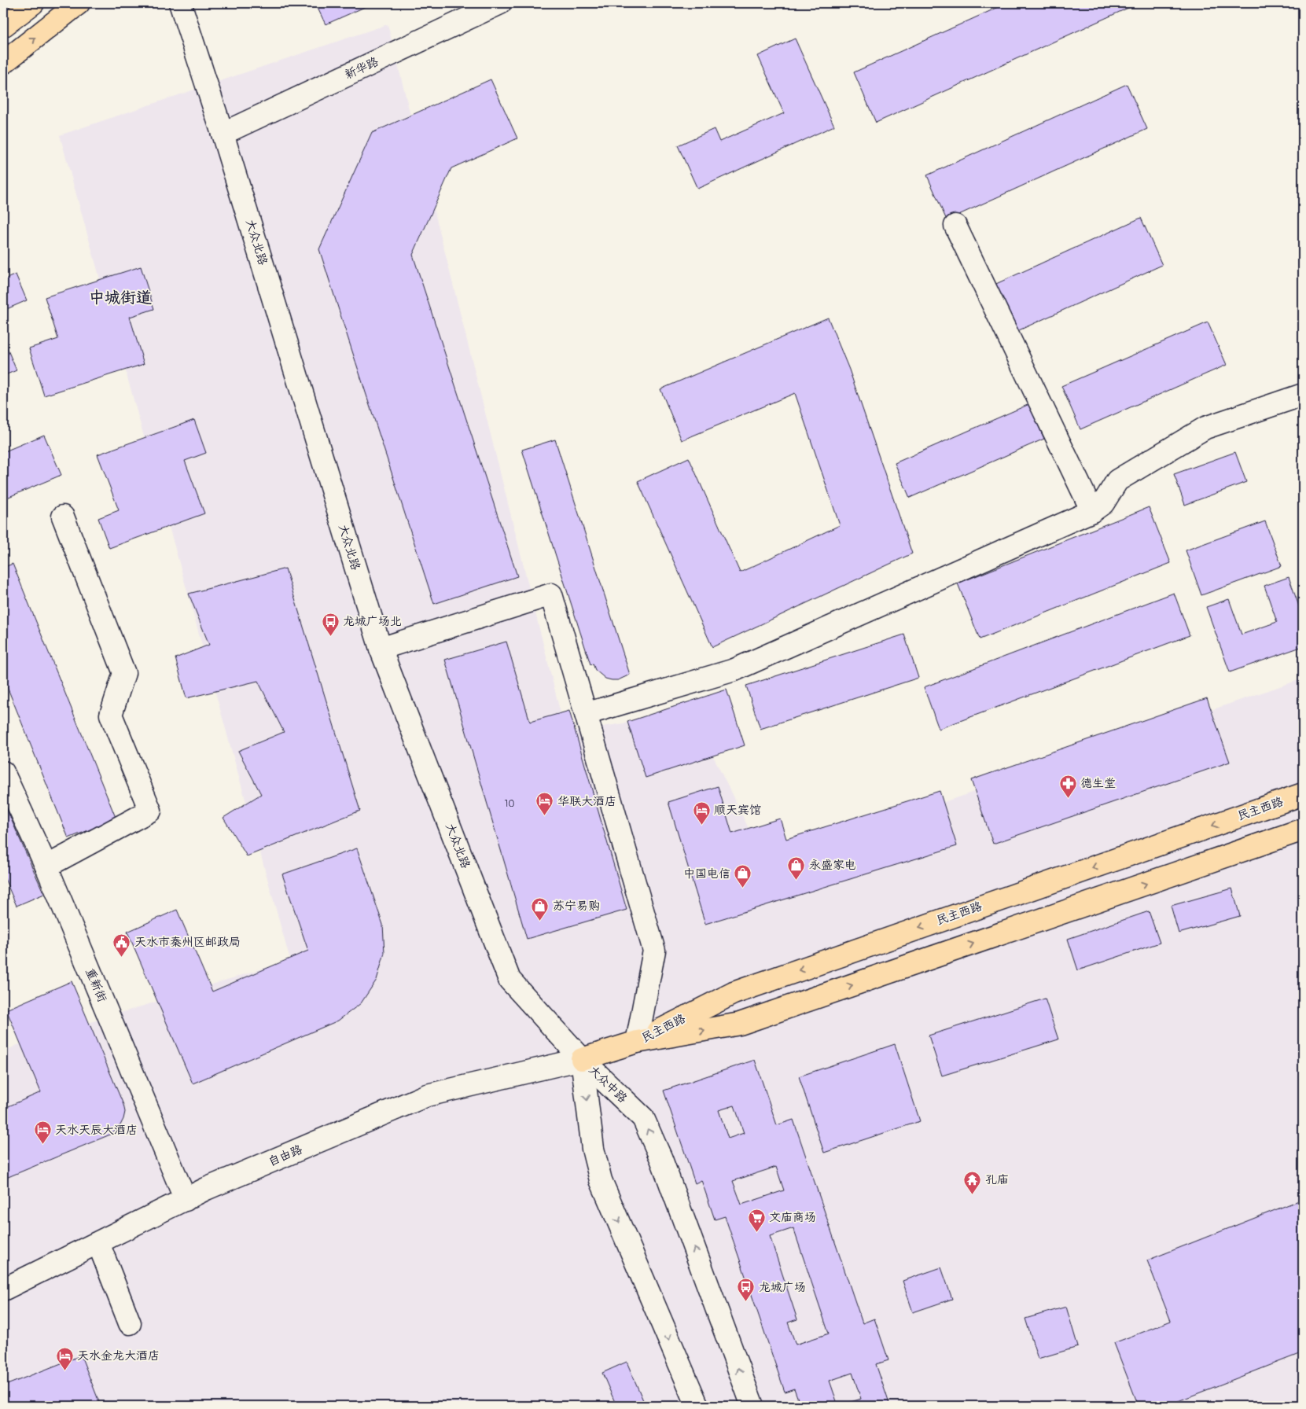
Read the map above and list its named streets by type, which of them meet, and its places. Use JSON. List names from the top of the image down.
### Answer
{
  "streets": {
    "main road": ["民主西路"],
    "street": [
      "新华路",
      "大众北路",
      "重新街",
      "大众中路",
      "自由路"
    ]
  },
  "crossings": [
    ["新华路", "大众北路"],
    ["大众北路", "大众中路"],
    ["大众北路", "自由路"],
    ["重新街", "自由路"],
    ["大众中路", "自由路"]
  ],
  "districts": ["中城街道"],
  "places": {
    "bus stop": ["龙城广场北", "龙城广场"],
    "pharmacy": ["德生堂"],
    "hotel": [
      "华联大酒店",
      "顺天宾馆",
      "天水天辰大酒店",
      "天水金龙大酒店"
    ],
    "shop": ["永盛家电", "中国电信", "苏宁易购"],
    "public building": ["天水市秦州区邮政局"],
    "temple": ["孔庙"],
    "supermarket": ["文庙商场"]
  },
  "house_numbers": ["10"]
}
